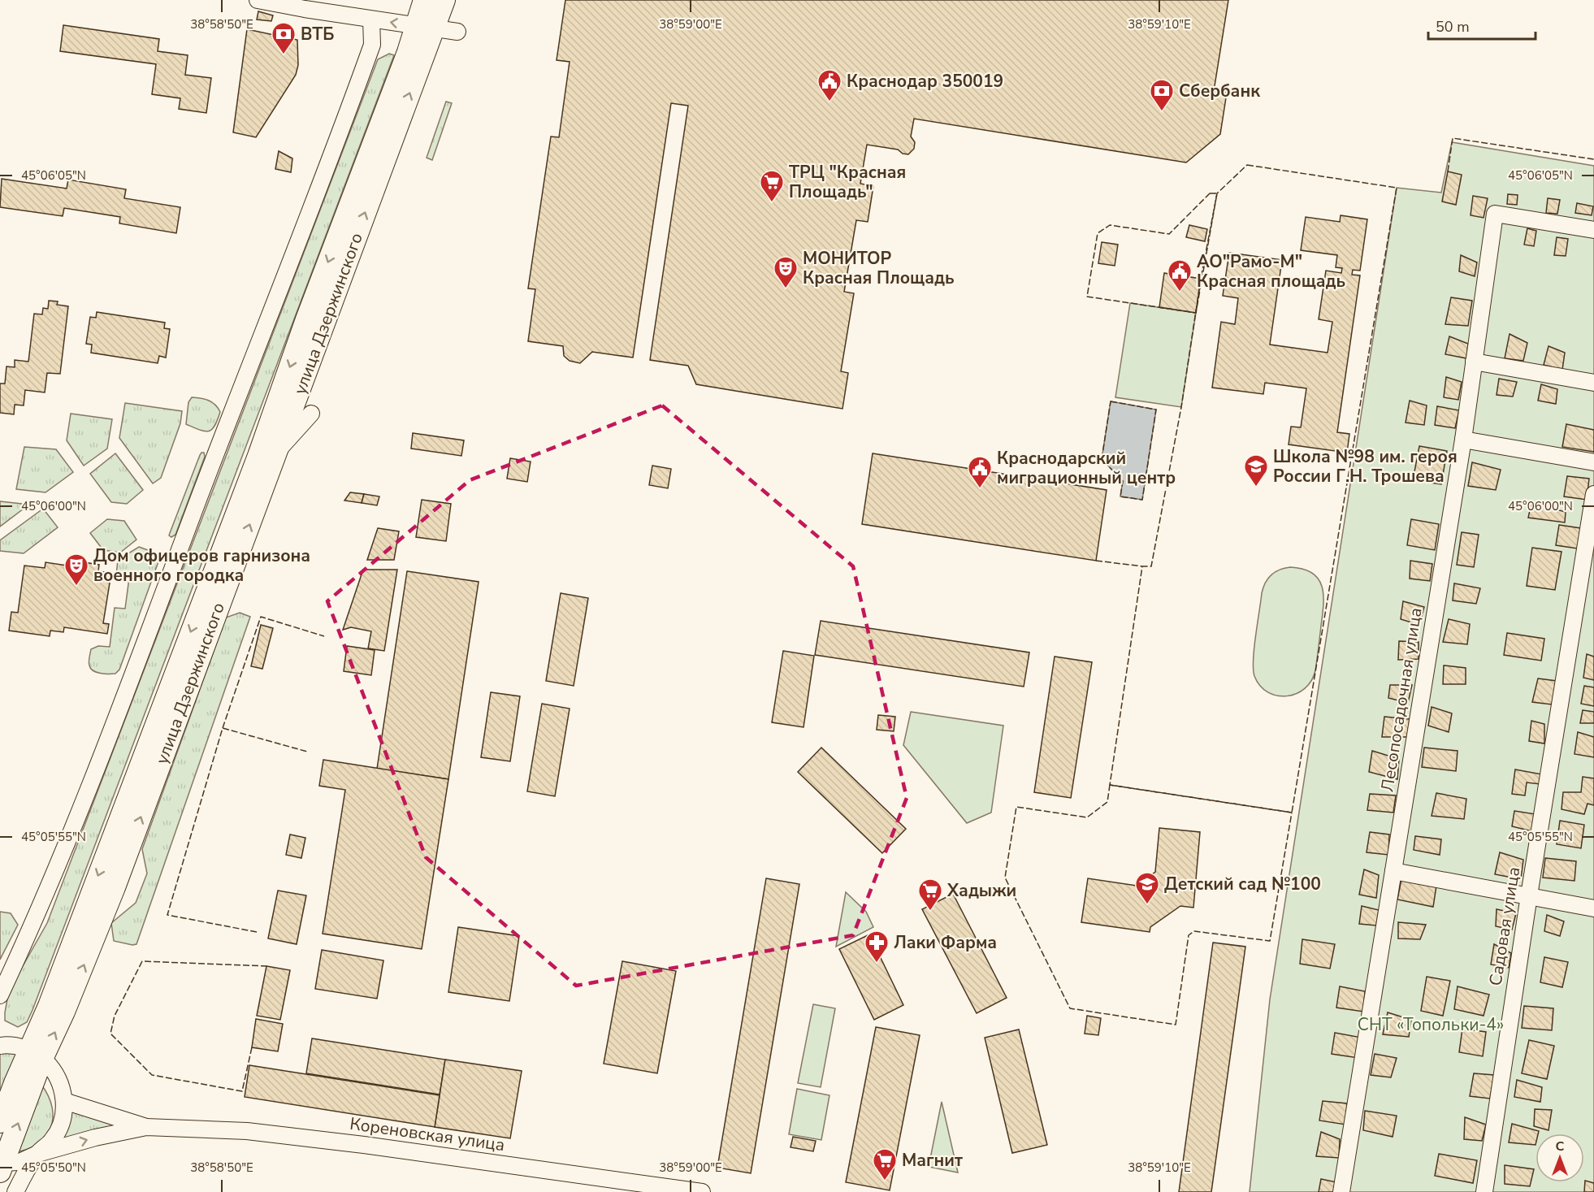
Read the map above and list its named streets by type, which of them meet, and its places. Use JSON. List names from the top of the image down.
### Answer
{
  "streets": {
    "main road": ["улица Дзержинского"],
    "street": ["Лесопосадочная улица", "Садовая улица", "Кореновская улица"]
  },
  "crossings": [
    ["улица Дзержинского", "Кореновская улица"]
  ],
  "parks": ["СНТ «Топольки-4»"],
  "places": {
    "bank": ["ВТБ", "Сбербанк"],
    "public building": ["Краснодар 350019", "АО\"Рамо-М\" Красная площадь", "Краснодарский миграционный центр"],
    "supermarket": ["ТРЦ \"Красная Площадь\"", "Хадыжи", "Магнит"],
    "theatre": ["МОНИТОР Красная Площадь", "Дом офицеров гарнизона военного городка"],
    "school or university": ["Школа №98 им. героя России Г.Н. Трошева", "Детский сад №100"],
    "pharmacy": ["Лаки Фарма"]
  },
  "scale_bar": "50 m",
  "north": "top",
  "coordinates": [
    "38°58'50\"E",
    "38°59'00\"E",
    "38°59'10\"E",
    "45°06'05\"N",
    "45°06'00\"N",
    "45°05'55\"N",
    "45°05'50\"N"
  ]
}
